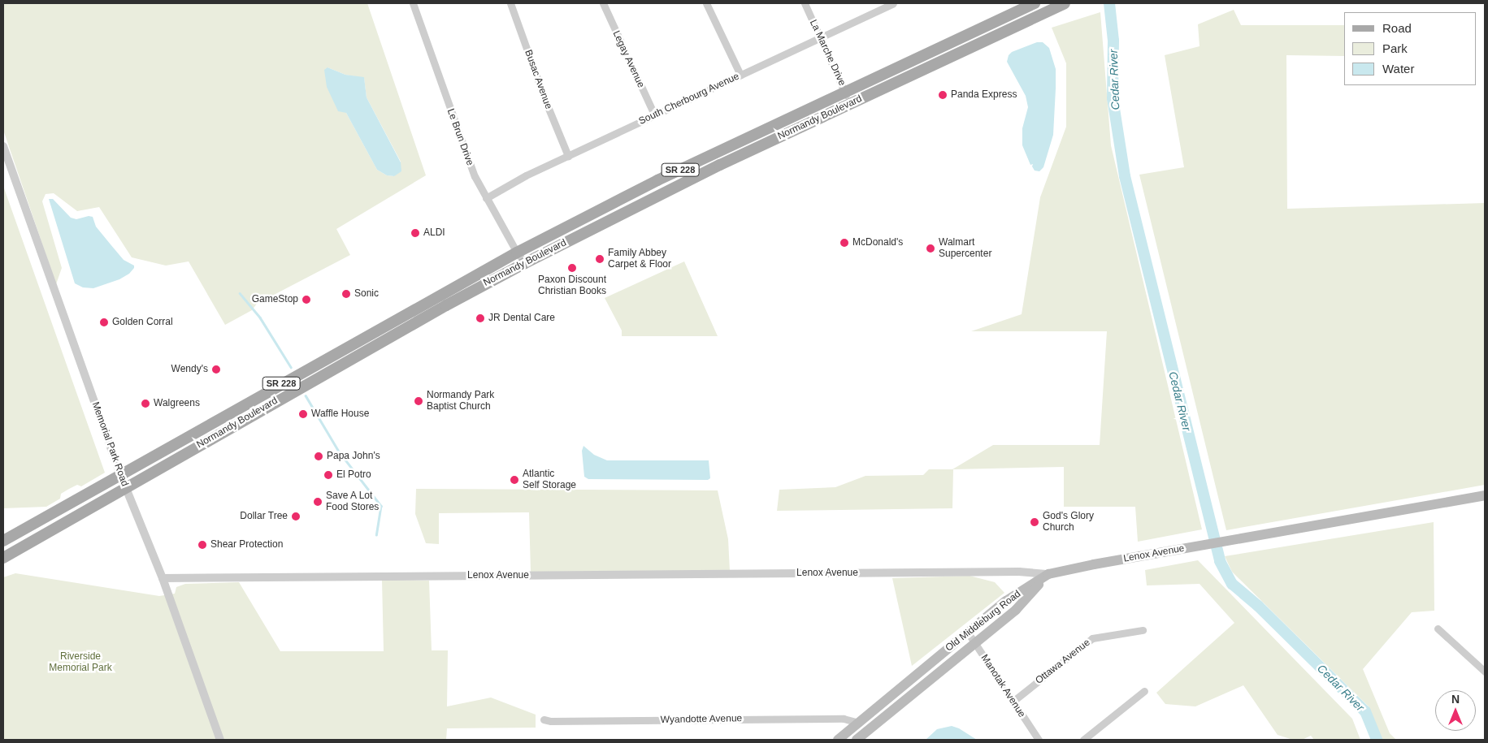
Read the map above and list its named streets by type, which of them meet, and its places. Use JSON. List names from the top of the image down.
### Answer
{
  "streets": {
    "main road": [
      "Normandy Boulevard",
      "SR 228",
      "Lenox Avenue",
      "Old Middleburg Road"
    ],
    "street": [
      "La Marche Drive",
      "Legay Avenue",
      "Busac Avenue",
      "South Cherbourg Avenue",
      "Le Brun Drive",
      "Memorial Park Road",
      "Ottawa Avenue",
      "Manotak Avenue",
      "Wyandotte Avenue"
    ]
  },
  "crossings": [
    ["La Marche Drive", "South Cherbourg Avenue"],
    ["La Marche Drive", "Normandy Boulevard"],
    ["Legay Avenue", "South Cherbourg Avenue"],
    ["Busac Avenue", "South Cherbourg Avenue"],
    ["South Cherbourg Avenue", "Le Brun Drive"],
    ["Normandy Boulevard", "Le Brun Drive"],
    ["Normandy Boulevard", "Memorial Park Road"],
    ["Memorial Park Road", "Lenox Avenue"],
    ["Lenox Avenue", "Old Middleburg Road"],
    ["Old Middleburg Road", "Manotak Avenue"],
    ["Old Middleburg Road", "Wyandotte Avenue"],
    ["Ottawa Avenue", "Manotak Avenue"]
  ],
  "water": ["Cedar River"],
  "parks": ["Riverside Memorial Park"],
  "places": [
    "Panda Express",
    "ALDI",
    "McDonald's",
    "Walmart Supercenter",
    "Family Abbey Carpet & Floor",
    "Paxon Discount Christian Books",
    "Sonic",
    "GameStop",
    "JR Dental Care",
    "Golden Corral",
    "Wendy's",
    "Normandy Park Baptist Church",
    "Walgreens",
    "Waffle House",
    "Papa John's",
    "El Potro",
    "Atlantic Self Storage",
    "Save A Lot Food Stores",
    "Dollar Tree",
    "God's Glory Church",
    "Shear Protection"
  ],
  "legend": ["Road", "Park", "Water"],
  "north": "top"
}
